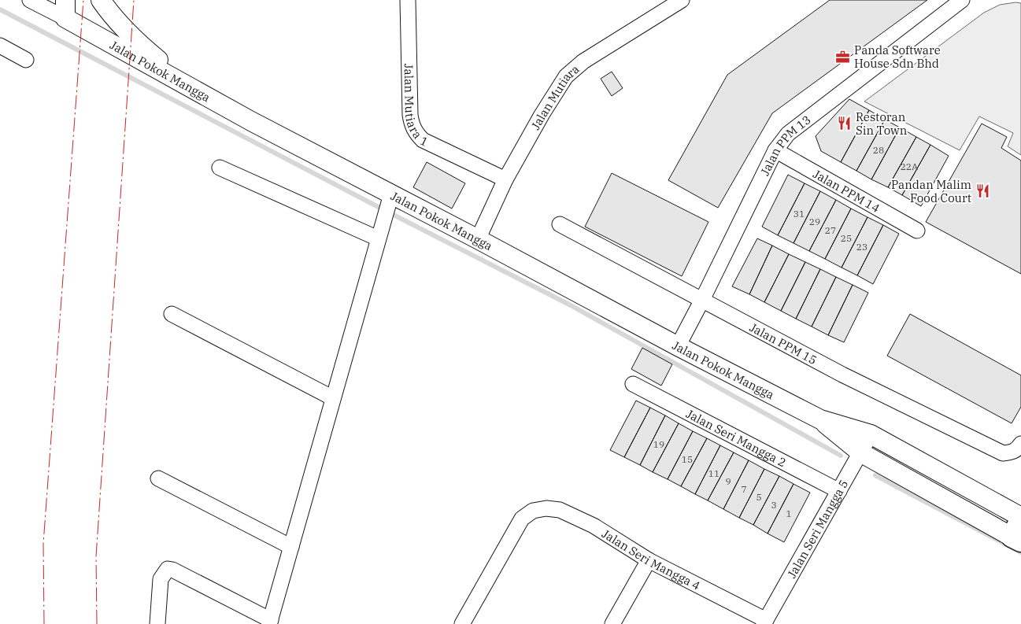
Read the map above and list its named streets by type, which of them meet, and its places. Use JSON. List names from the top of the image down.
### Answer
{
  "streets": {
    "street": [
      "Jalan Pokok Mangga",
      "Jalan Mutiara",
      "Jalan Mutiara 1",
      "Jalan PPM 13",
      "Jalan PPM 14",
      "Jalan PPM 15",
      "Jalan Seri Mangga 2",
      "Jalan Seri Mangga 5",
      "Jalan Seri Mangga 4"
    ]
  },
  "crossings": [
    ["Jalan Pokok Mangga", "Jalan Mutiara"],
    ["Jalan Pokok Mangga", "Jalan PPM 13"],
    ["Jalan Pokok Mangga", "Jalan Seri Mangga 5"],
    ["Jalan Mutiara", "Jalan Mutiara 1"],
    ["Jalan PPM 13", "Jalan PPM 14"],
    ["Jalan PPM 13", "Jalan PPM 15"],
    ["Jalan Seri Mangga 2", "Jalan Seri Mangga 5"],
    ["Jalan Seri Mangga 5", "Jalan Seri Mangga 4"]
  ],
  "places": {
    "office": ["Panda Software House Sdn Bhd"],
    "restaurant": ["Restoran Sin Town", "Pandan Malim Food Court"]
  },
  "house_numbers": [
    "28",
    "22A",
    "31",
    "29",
    "27",
    "25",
    "23",
    "19",
    "15",
    "11",
    "9",
    "7",
    "5",
    "3",
    "1"
  ]
}
